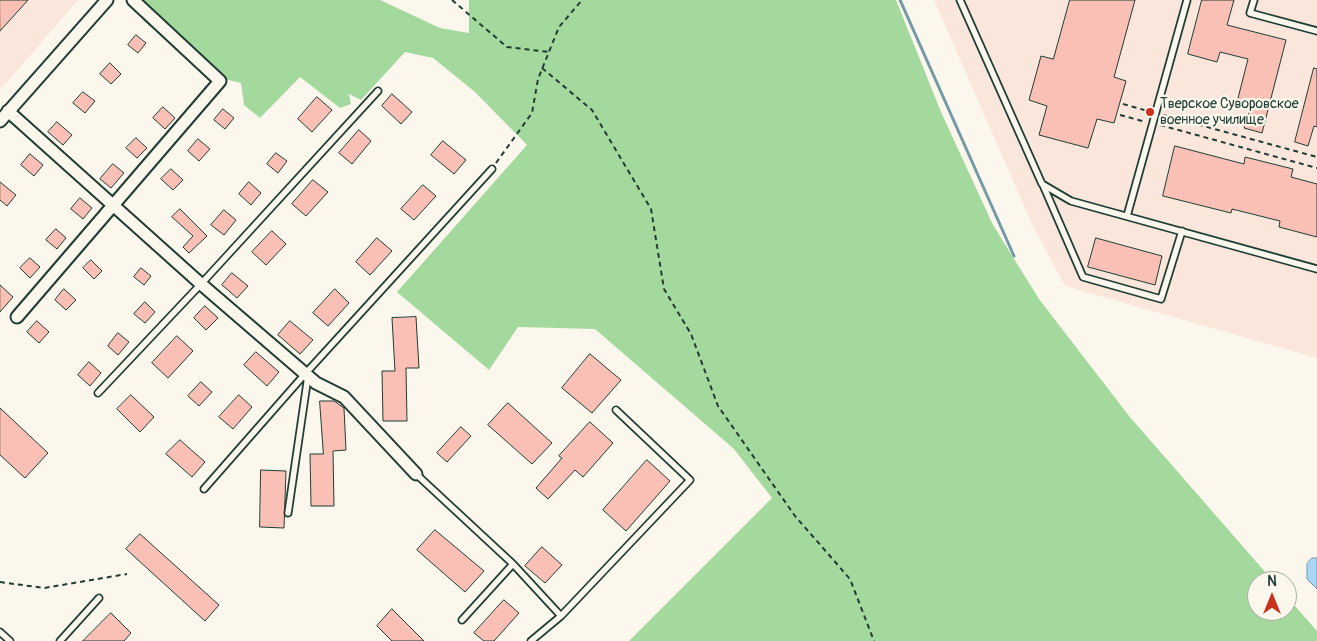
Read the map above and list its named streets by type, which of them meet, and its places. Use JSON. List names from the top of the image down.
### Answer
{
  "places": ["Тверское Суворовское военное училище"],
  "north": "top"
}
